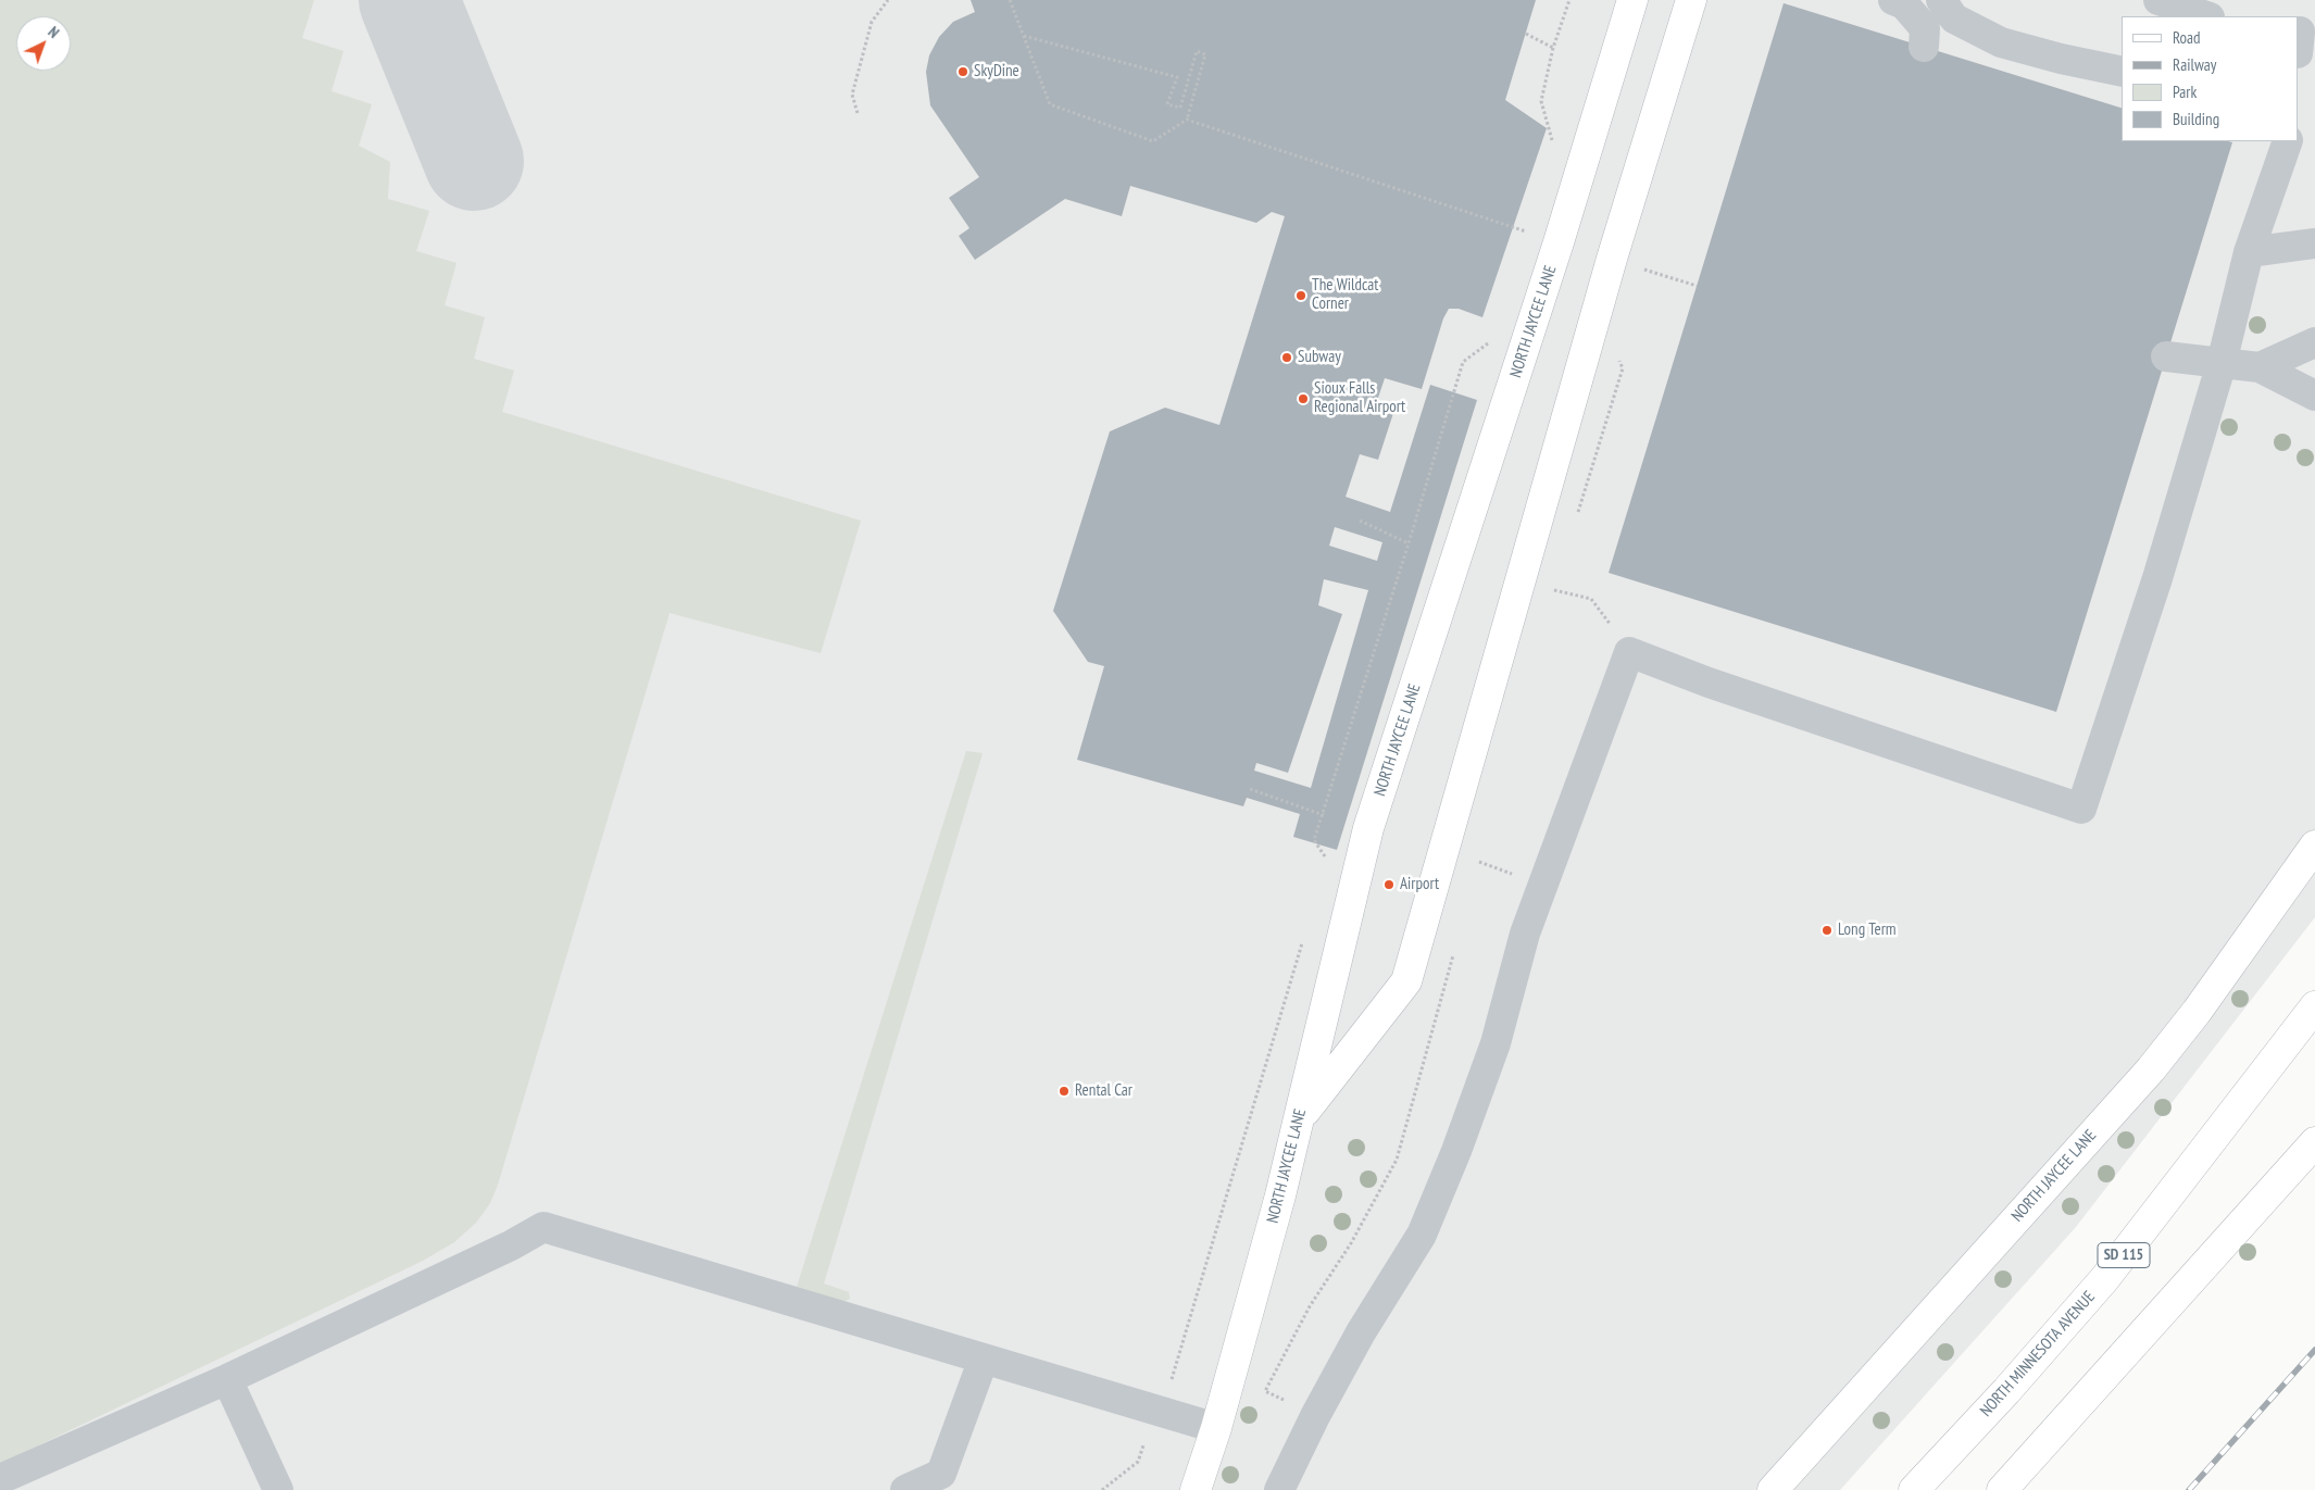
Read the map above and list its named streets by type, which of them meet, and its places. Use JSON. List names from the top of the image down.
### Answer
{
  "streets": {
    "main road": ["NORTH JAYCEE LANE", "SD 115", "NORTH MINNESOTA AVENUE"]
  },
  "places": [
    "SkyDine",
    "The Wildcat Corner",
    "Subway",
    "Sioux Falls Regional Airport",
    "Airport",
    "Long Term",
    "Rental Car"
  ],
  "legend": [
    "Road",
    "Railway",
    "Park",
    "Building"
  ],
  "north": "top right"
}
